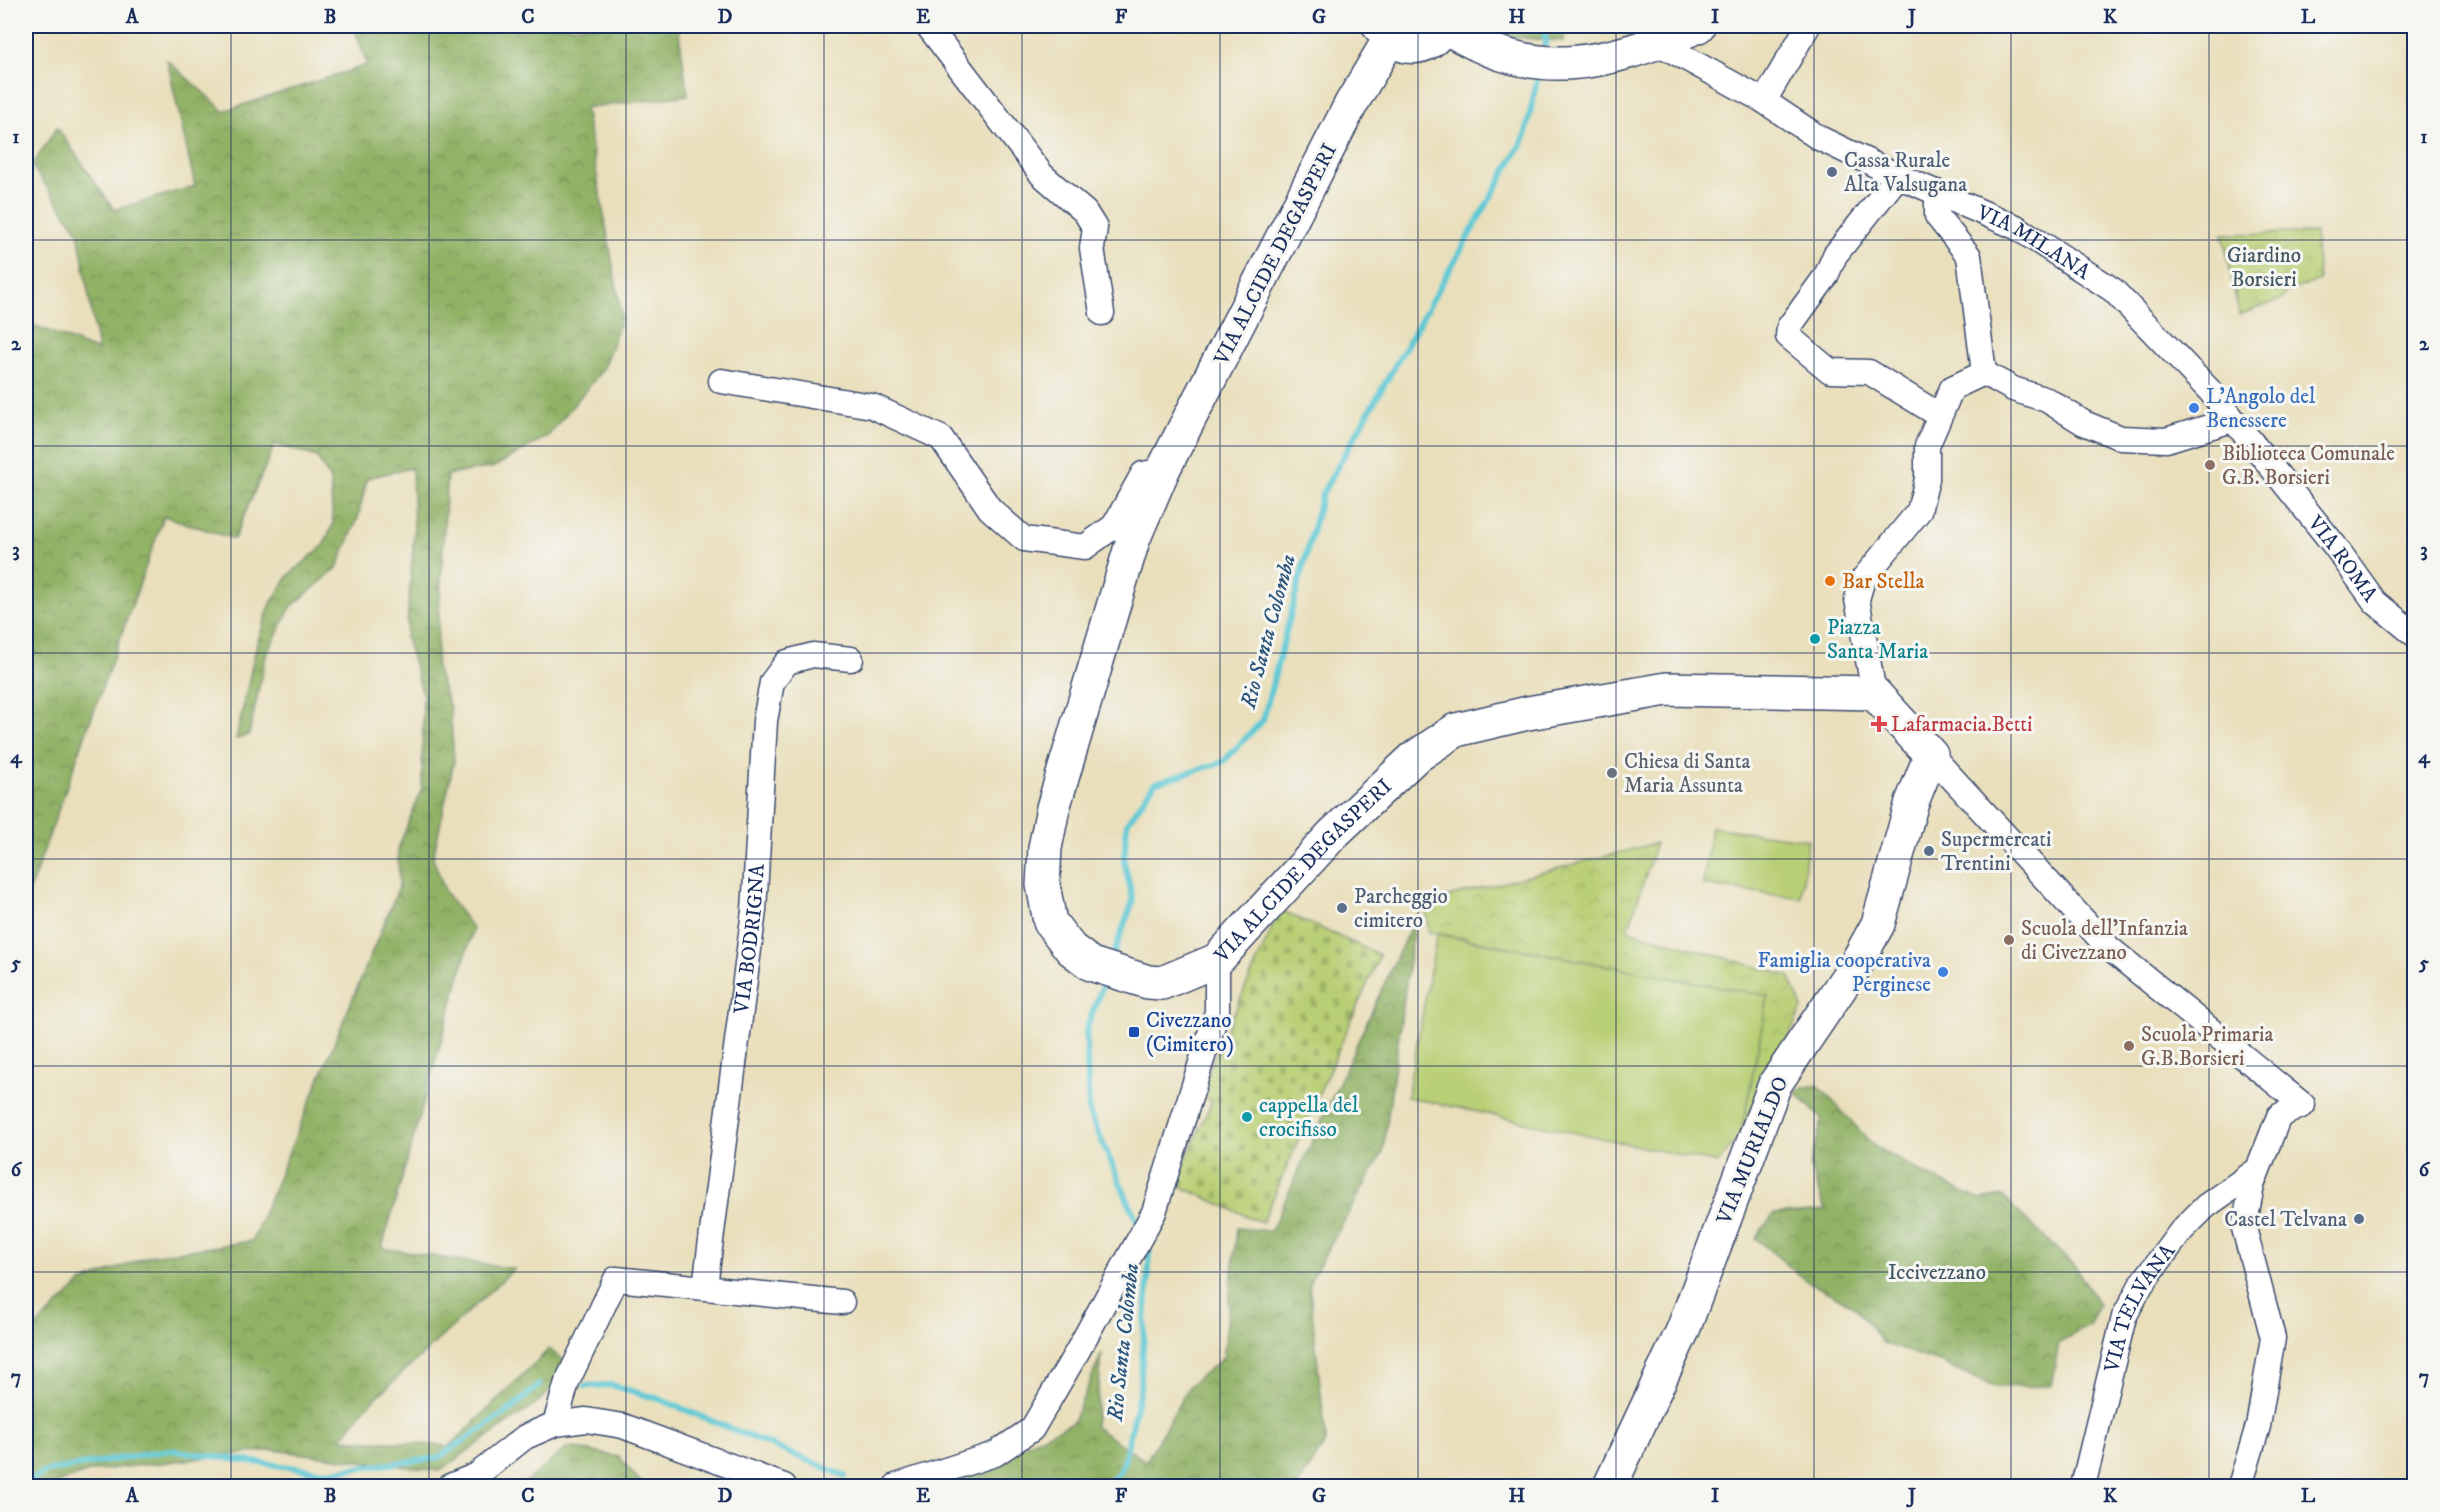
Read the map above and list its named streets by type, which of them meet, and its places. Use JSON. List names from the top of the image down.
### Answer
{
  "streets": {
    "street": [
      "VIA MILANA",
      "VIA ALCIDE DEGASPERI",
      "VIA ROMA",
      "VIA BODRIGNA",
      "VIA MURIALDO",
      "VIA TELVANA"
    ]
  },
  "crossings": [
    ["VIA MILANA", "VIA ALCIDE DEGASPERI"],
    ["VIA MILANA", "VIA ROMA"]
  ],
  "water": ["Rio Santa Colomba"],
  "parks": ["Giardino Borsieri", "Iccivezzano"],
  "places": {
    "other": [
      "Cassa Rurale Alta Valsugana",
      "L'Angolo del Benessere",
      "Biblioteca Comunale G.B. Borsieri",
      "Bar Stella",
      "Piazza Santa Maria",
      "Chiesa di Santa Maria Assunta",
      "Supermercati Trentini",
      "Parcheggio cimitero",
      "Scuola dell'Infanzia di Civezzano",
      "Famiglia cooperativa Perginese",
      "Scuola Primaria G.B.Borsieri",
      "cappella del crocifisso",
      "Castel Telvana"
    ],
    "health": ["Lafarmacia.Betti"],
    "transit": ["Civezzano (Cimitero)"]
  },
  "grid": {
    "columns": [
      "A",
      "B",
      "C",
      "D",
      "E",
      "F",
      "G",
      "H",
      "I",
      "J",
      "K",
      "L"
    ],
    "rows": [
      "1",
      "2",
      "3",
      "4",
      "5",
      "6",
      "7"
    ]
  }
}
